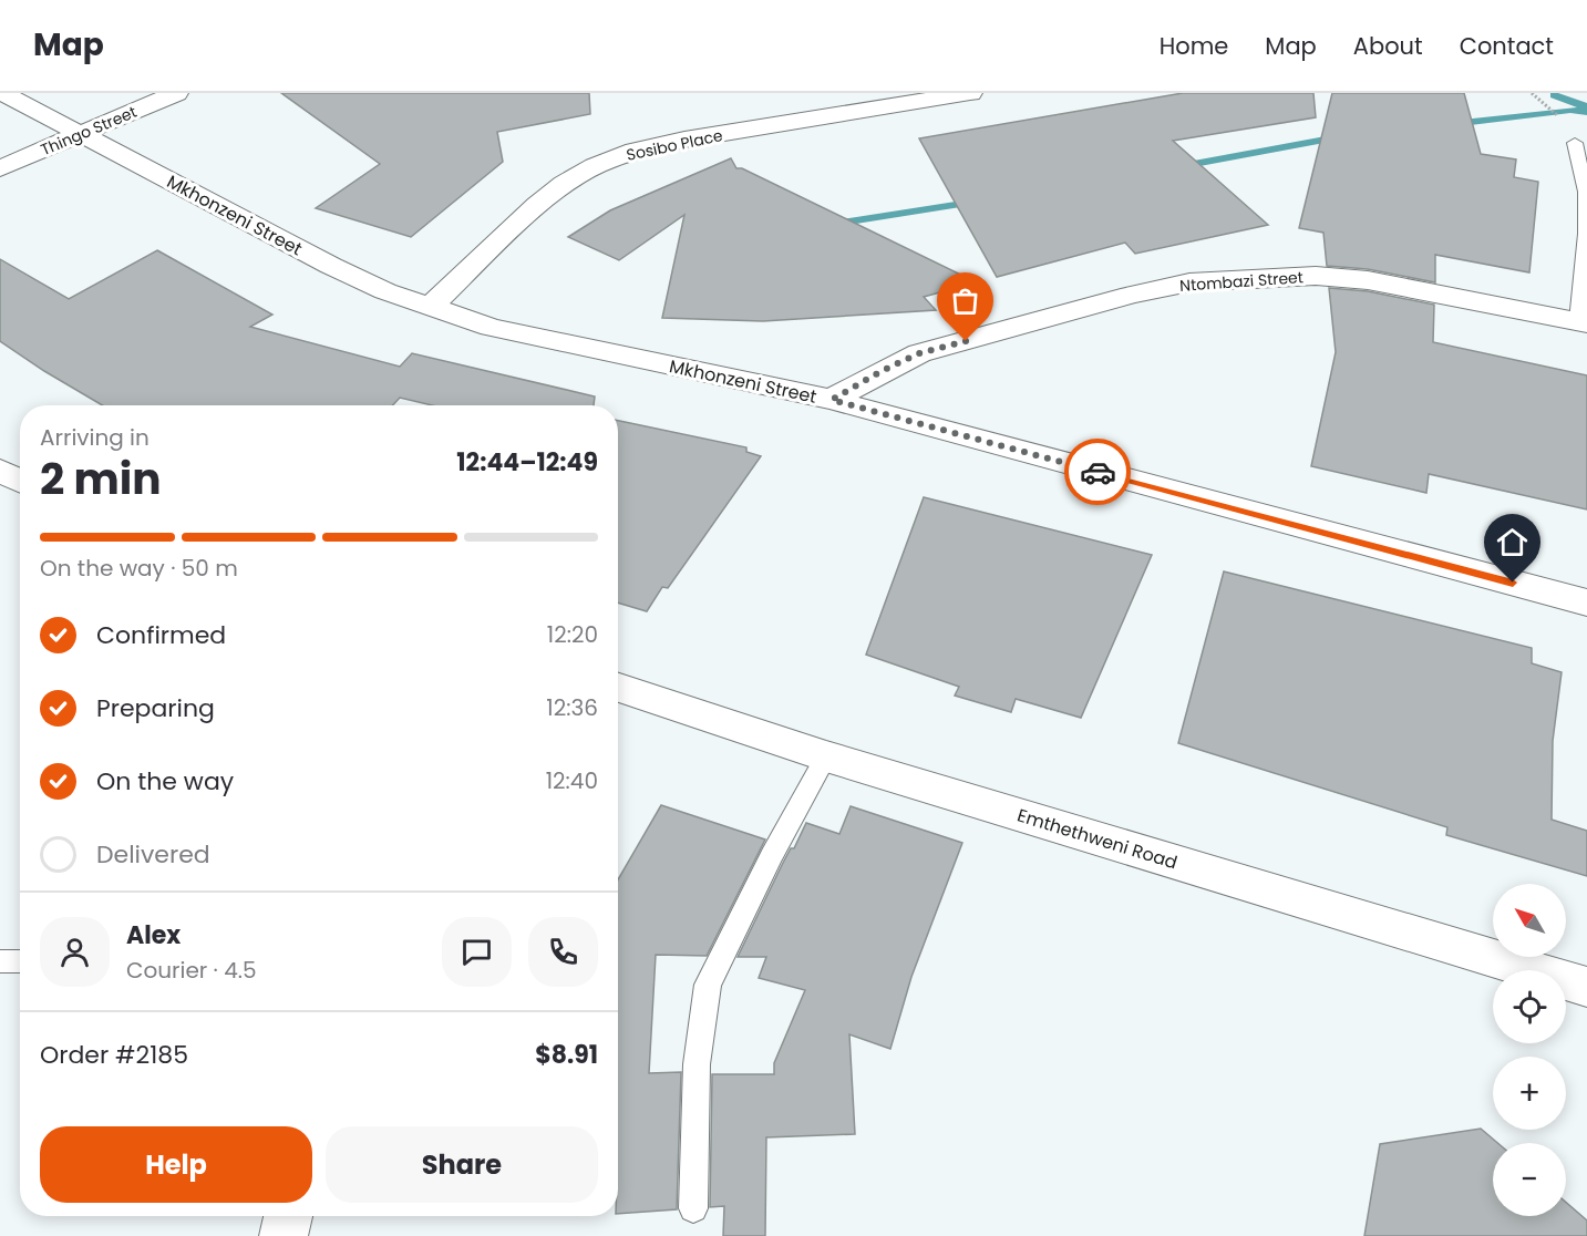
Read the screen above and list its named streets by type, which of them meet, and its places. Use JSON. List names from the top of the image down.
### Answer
{
  "streets": {
    "street": [
      "Thingo Street",
      "Sosibo Place",
      "Mkhonzeni Street",
      "Ntombazi Street",
      "Emthethweni Road"
    ]
  },
  "crossings": [
    ["Thingo Street", "Mkhonzeni Street"],
    ["Sosibo Place", "Mkhonzeni Street"],
    ["Mkhonzeni Street", "Ntombazi Street"]
  ],
  "north": "top left",
  "page": {
    "header": "Map",
    "nav": [
      "Home",
      "Map",
      "About",
      "Contact"
    ],
    "heading": ["2 min", "Arriving in", "12:44–12:49"],
    "panel": [
      "Alex",
      "Courier · 4.5",
      "Order #2185",
      "$8.91"
    ],
    "bar": "On the way · 50 m",
    "list": [
      ["Confirmed", "12:20"],
      ["Preparing", "12:36"],
      ["On the way", "12:40"],
      "Delivered"
    ],
    "map_buttons": ["+", "−"],
    "buttons": ["Help", "Share"]
  }
}
